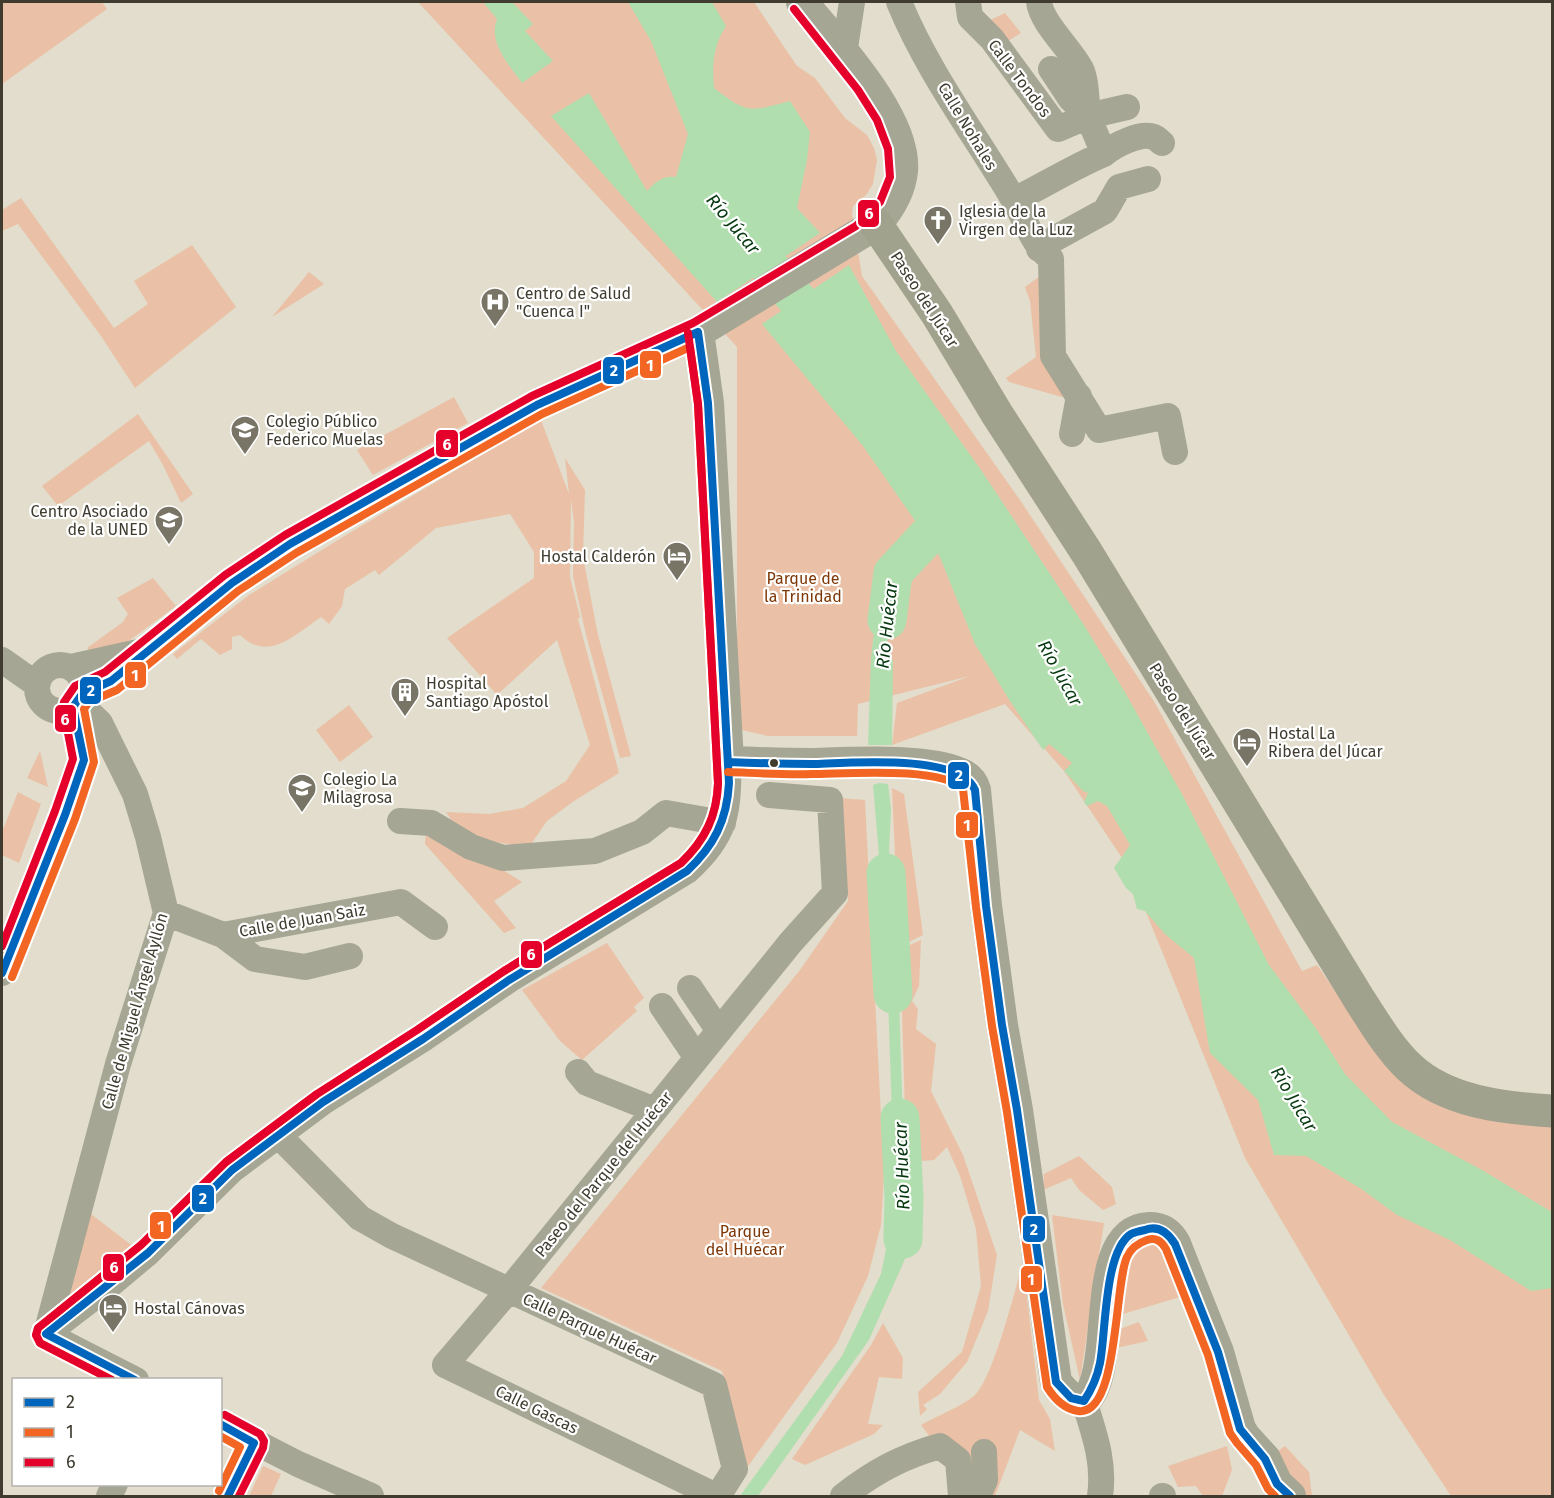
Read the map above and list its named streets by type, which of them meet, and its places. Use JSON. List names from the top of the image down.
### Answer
{
  "streets": {
    "main road": ["Paseo del Júcar"],
    "street": [
      "Calle Tondos",
      "Calle Nohales",
      "Calle de Juan Saiz",
      "Calle de Miguel Ángel Ayllón",
      "Paseo del Parque del Huécar",
      "Calle Parque Huécar",
      "Calle Gascas"
    ]
  },
  "crossings": [
    ["Calle de Juan Saiz", "Calle de Miguel Ángel Ayllón"],
    ["Paseo del Parque del Huécar", "Calle Parque Huécar"],
    ["Paseo del Parque del Huécar", "Calle Gascas"],
    ["Calle Parque Huécar", "Calle Gascas"]
  ],
  "water": ["Río Júcar", "Río Huécar"],
  "parks": ["Parque de la Trinidad", "Parque del Huécar"],
  "places": {
    "church": ["Iglesia de la Virgen de la Luz"],
    "hospital": ["Centro de Salud \"Cuenca I\""],
    "school or university": ["Colegio Público Federico Muelas", "Centro Asociado de la UNED", "Colegio La Milagrosa"],
    "hotel": ["Hostal Calderón", "Hostal La Ribera del Júcar", "Hostal Cánovas"],
    "building": ["Hospital Santiago Apóstol"]
  },
  "lines": ["transit line 6", "transit line 2", "transit line 1"],
  "legend": ["2", "1", "6"]
}
